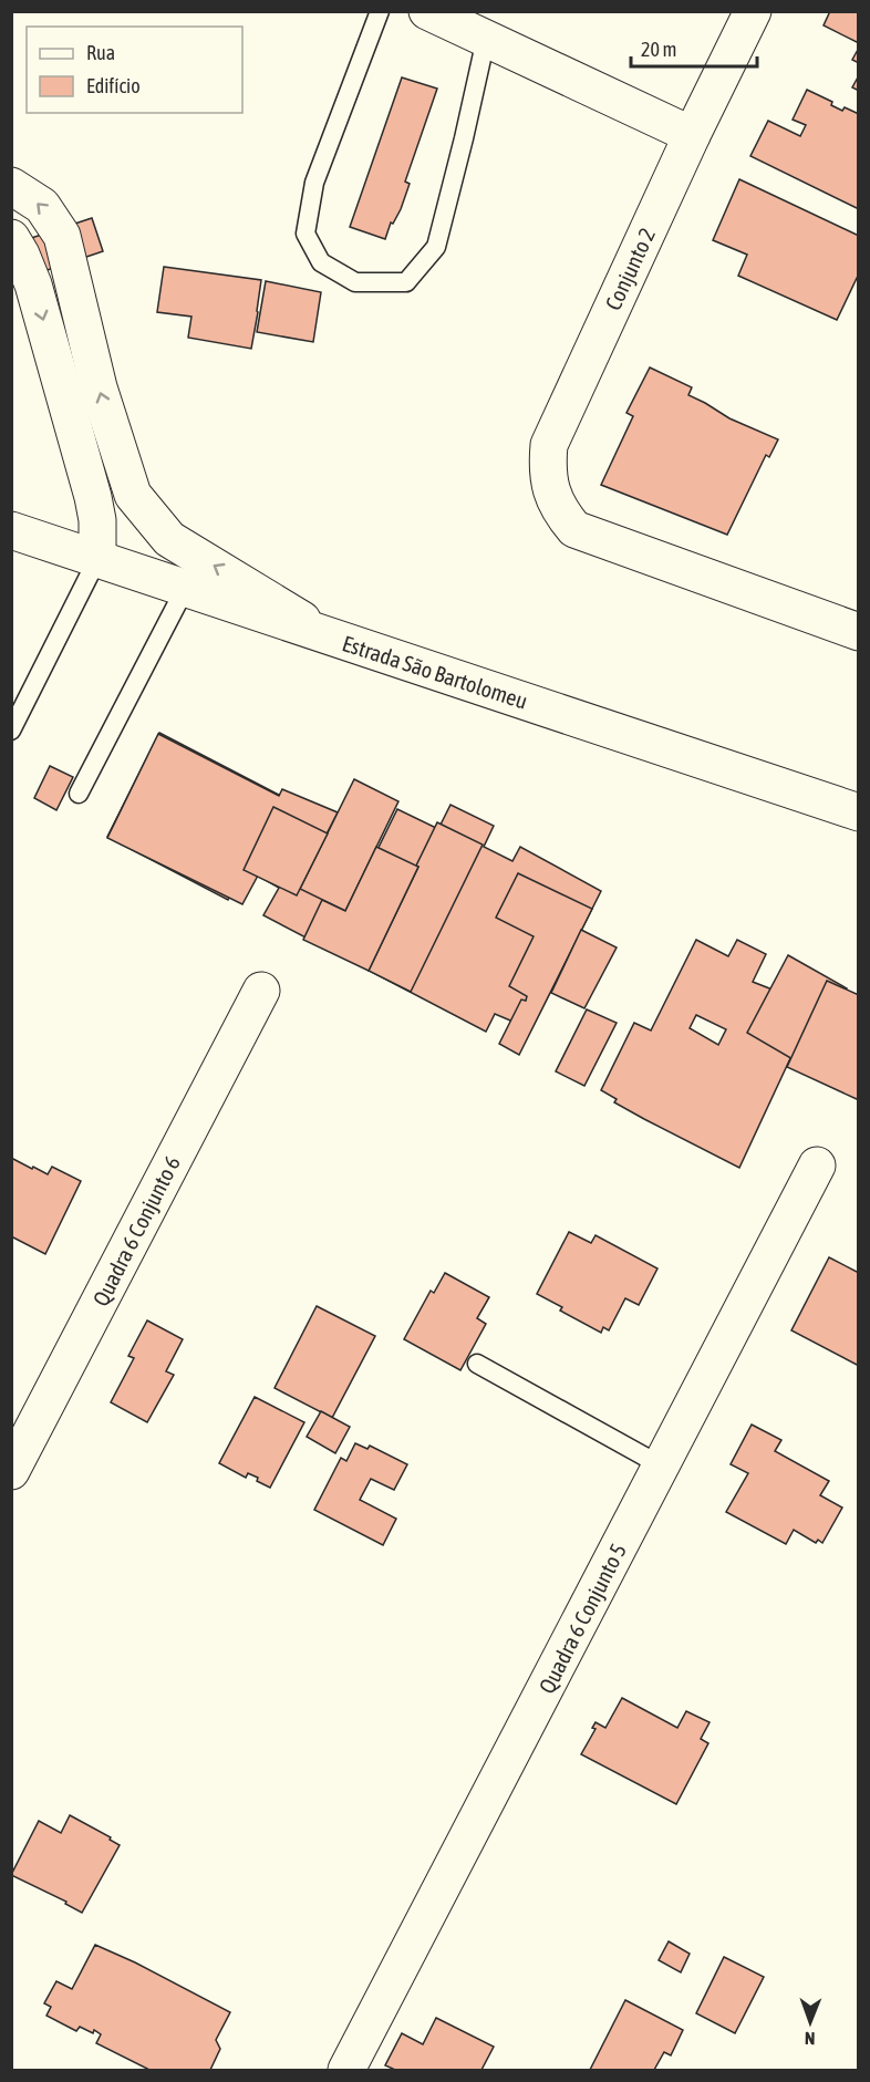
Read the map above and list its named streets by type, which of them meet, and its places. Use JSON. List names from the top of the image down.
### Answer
{
  "streets": {
    "street": [
      "Conjunto 2",
      "Estrada São Bartolomeu",
      "Quadra 6 Conjunto 6",
      "Quadra 6 Conjunto 5"
    ]
  },
  "legend": ["Rua", "Edifício"],
  "scale_bar": "20 m",
  "north": "bottom"
}
